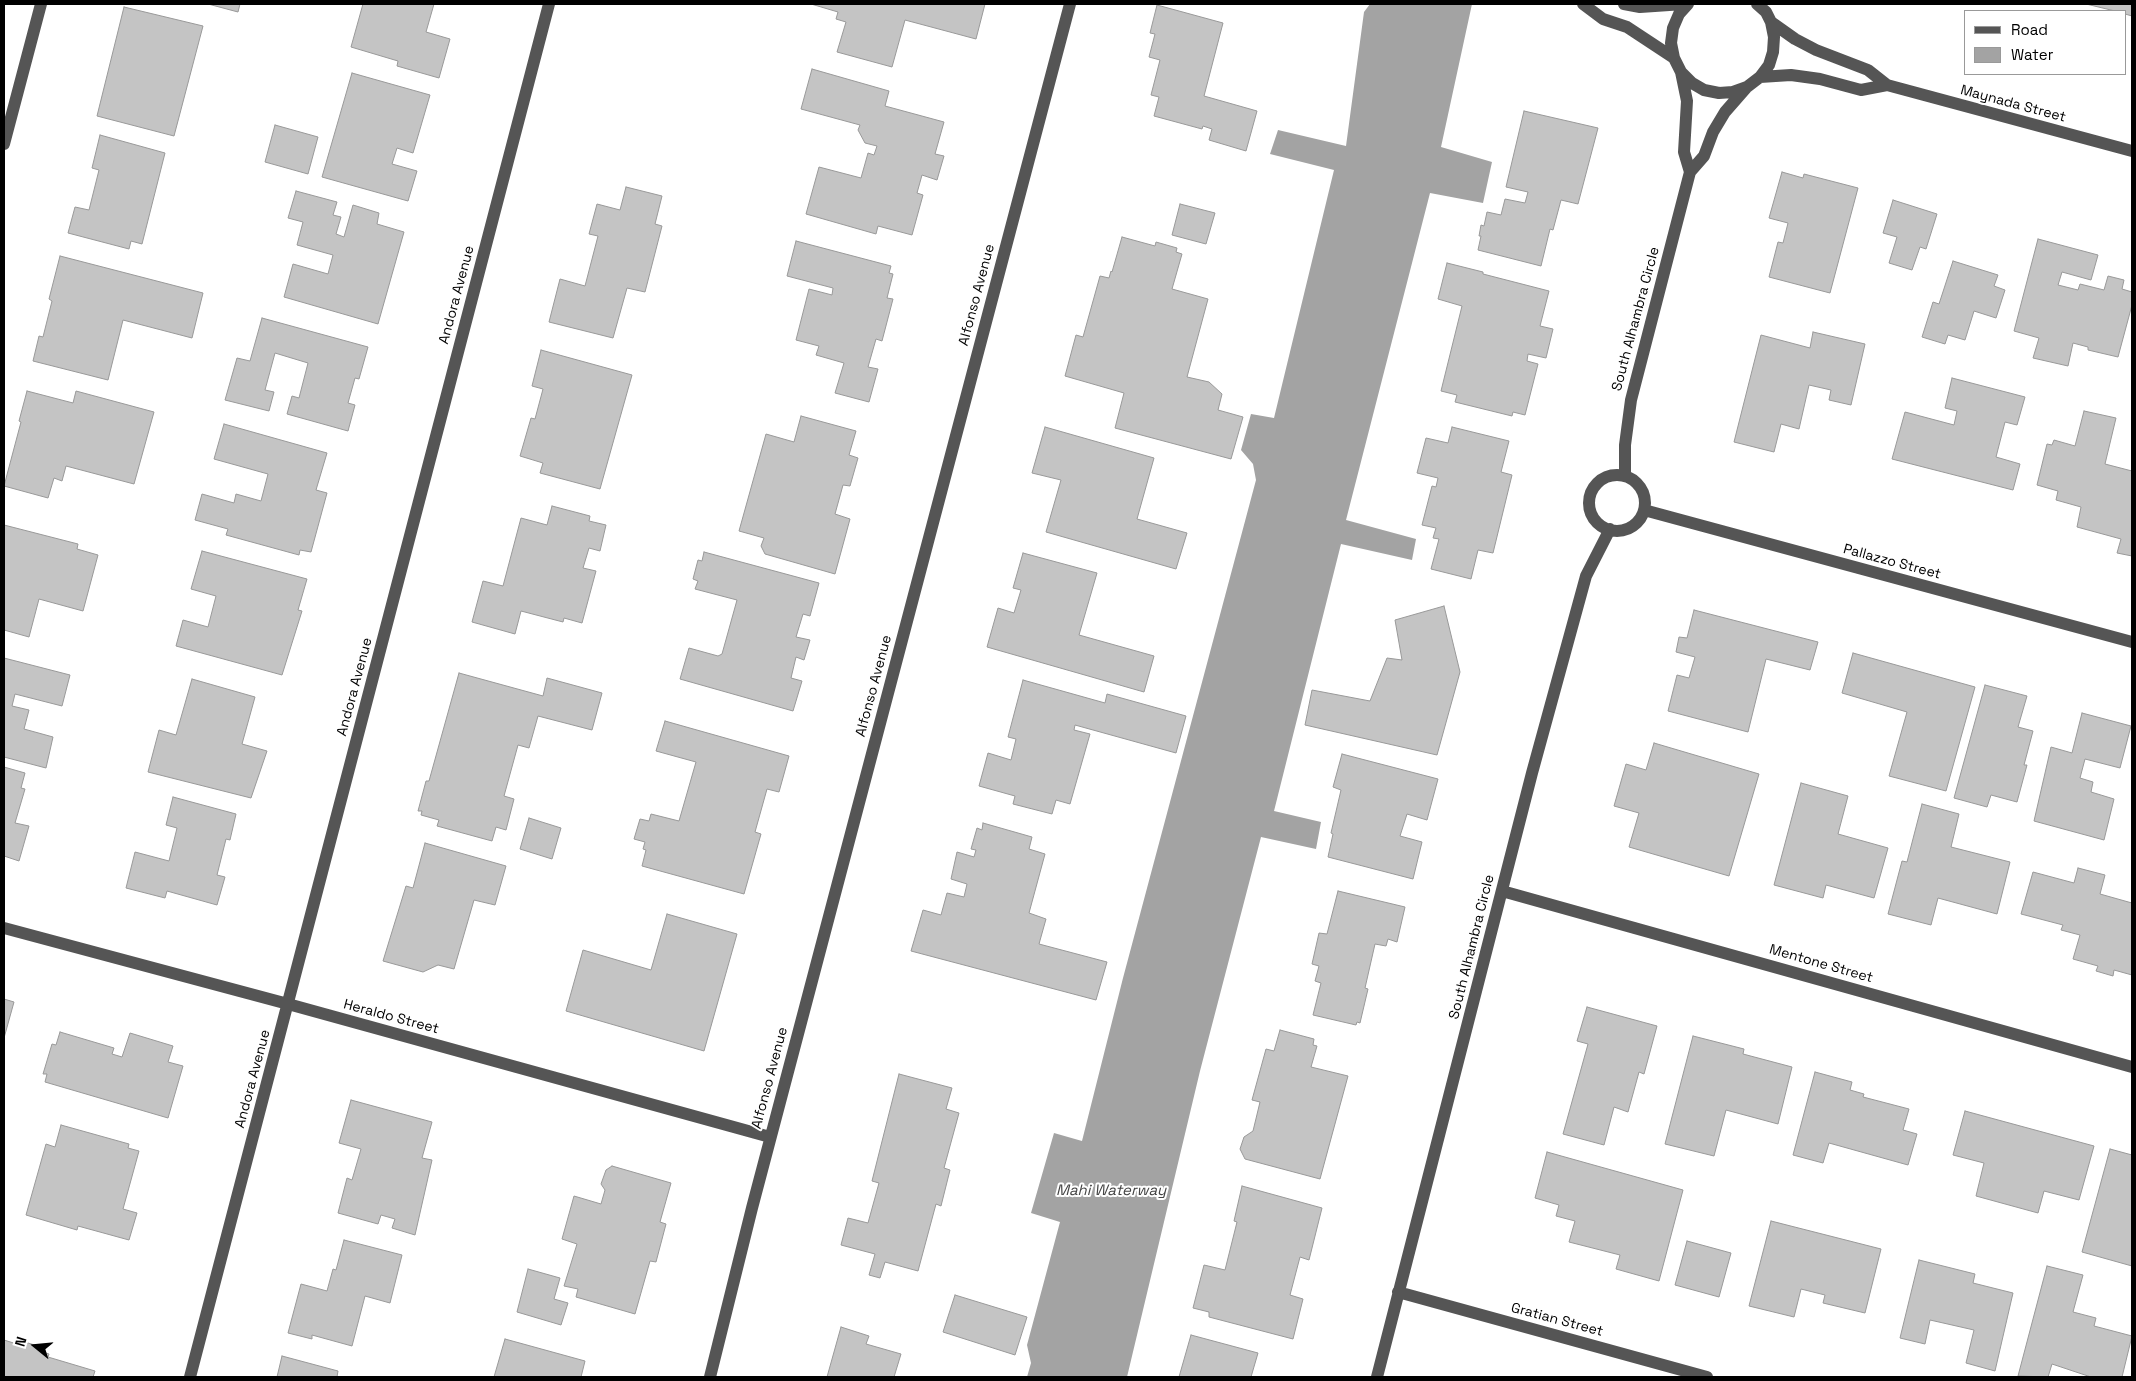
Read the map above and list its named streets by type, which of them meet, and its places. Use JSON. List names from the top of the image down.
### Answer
{
  "streets": {
    "street": [
      "Maynada Street",
      "Andora Avenue",
      "Alfonso Avenue",
      "South Alhambra Circle",
      "Pallazzo Street",
      "Mentone Street",
      "Heraldo Street",
      "Gratian Street"
    ]
  },
  "crossings": [
    ["Andora Avenue", "Heraldo Street"],
    ["Alfonso Avenue", "Heraldo Street"],
    ["South Alhambra Circle", "Pallazzo Street"],
    ["South Alhambra Circle", "Mentone Street"],
    ["South Alhambra Circle", "Gratian Street"]
  ],
  "water": ["Mahi Waterway"],
  "legend": ["Road", "Water"],
  "north": "left"
}
